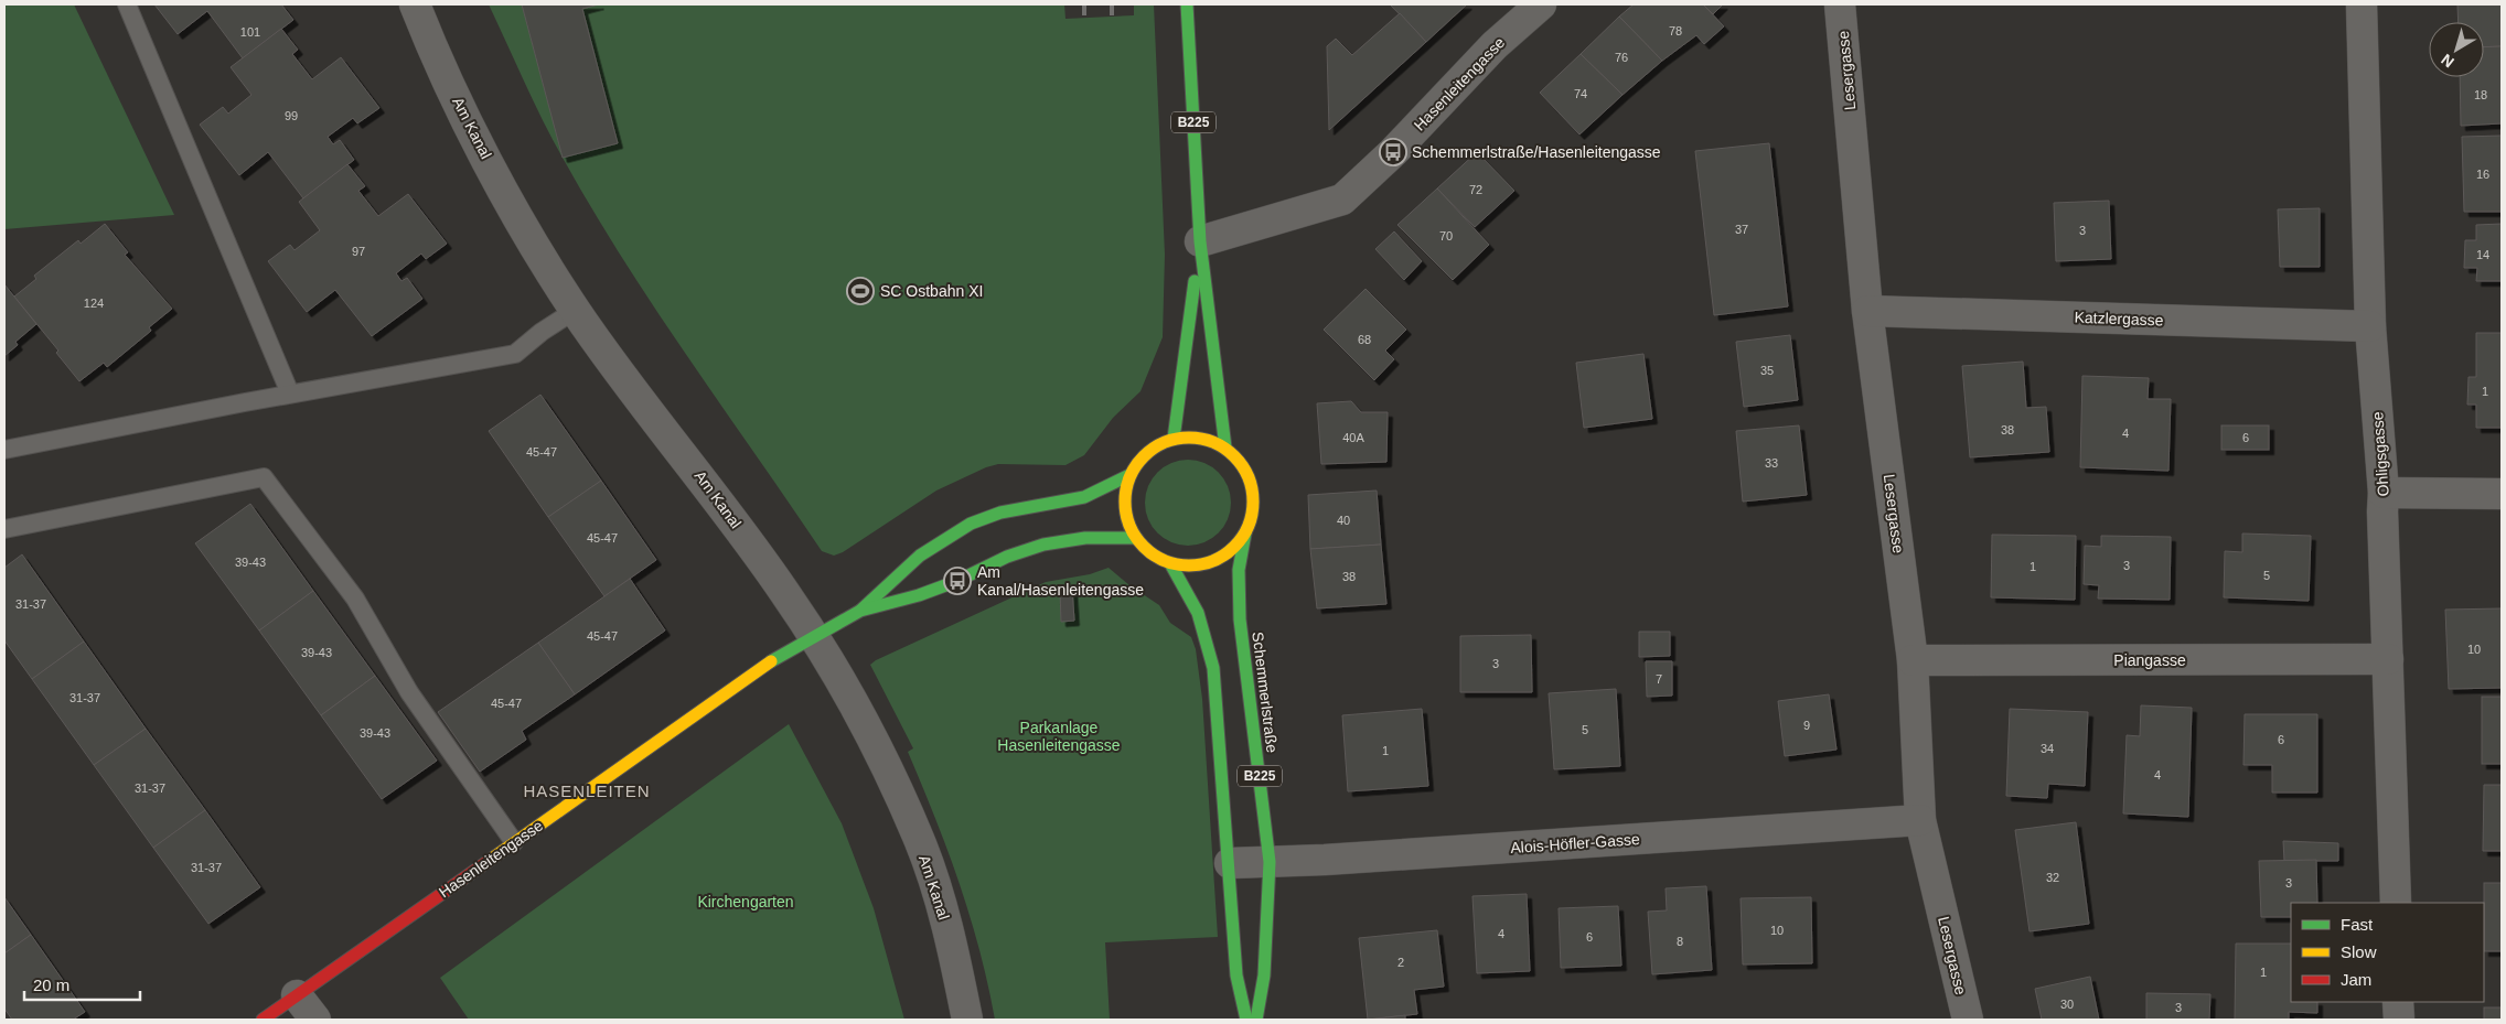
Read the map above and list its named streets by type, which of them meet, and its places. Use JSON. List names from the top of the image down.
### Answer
{
  "streets": {
    "main road": ["Hasenleitengasse", "B225", "Schemmerlstraße"],
    "street": [
      "Lesergasse",
      "Am Kanal",
      "Katzlergasse",
      "Ohligsgasse",
      "Piangasse",
      "Alois-Höfler-Gasse"
    ]
  },
  "crossings": [
    ["Lesergasse", "Katzlergasse"],
    ["Lesergasse", "Piangasse"],
    ["Lesergasse", "Alois-Höfler-Gasse"],
    ["Hasenleitengasse", "B225"],
    ["Hasenleitengasse", "Am Kanal"],
    ["Hasenleitengasse", "Schemmerlstraße"],
    ["B225", "Schemmerlstraße"],
    ["B225", "Alois-Höfler-Gasse"],
    ["Katzlergasse", "Ohligsgasse"],
    ["Ohligsgasse", "Piangasse"],
    ["Schemmerlstraße", "Alois-Höfler-Gasse"]
  ],
  "districts": ["HASENLEITEN"],
  "parks": ["Parkanlage Hasenleitengasse", "Kirchengarten"],
  "places": {
    "bus stop": ["Schemmerlstraße/Hasenleitengasse", "Am Kanal/Hasenleitengasse"],
    "sports": ["SC Ostbahn XI"]
  },
  "house_numbers": [
    "78",
    "101",
    "76",
    "74",
    "18",
    "99",
    "16",
    "72",
    "37",
    "3",
    "70",
    "97",
    "14",
    "124",
    "68",
    "35",
    "1",
    "38",
    "4",
    "40A",
    "6",
    "45-47",
    "33",
    "40",
    "45-47",
    "39-43",
    "3",
    "1",
    "5",
    "38",
    "31-37",
    "45-47",
    "10",
    "39-43",
    "3",
    "7",
    "31-37",
    "45-47",
    "9",
    "5",
    "39-43",
    "6",
    "34",
    "1",
    "4",
    "31-37",
    "31-37",
    "32",
    "3",
    "10",
    "4",
    "6",
    "8",
    "2",
    "1",
    "30",
    "3"
  ],
  "legend": ["Fast", "Slow", "Jam"],
  "scale_bar": "20 m",
  "north": "bottom left"
}
